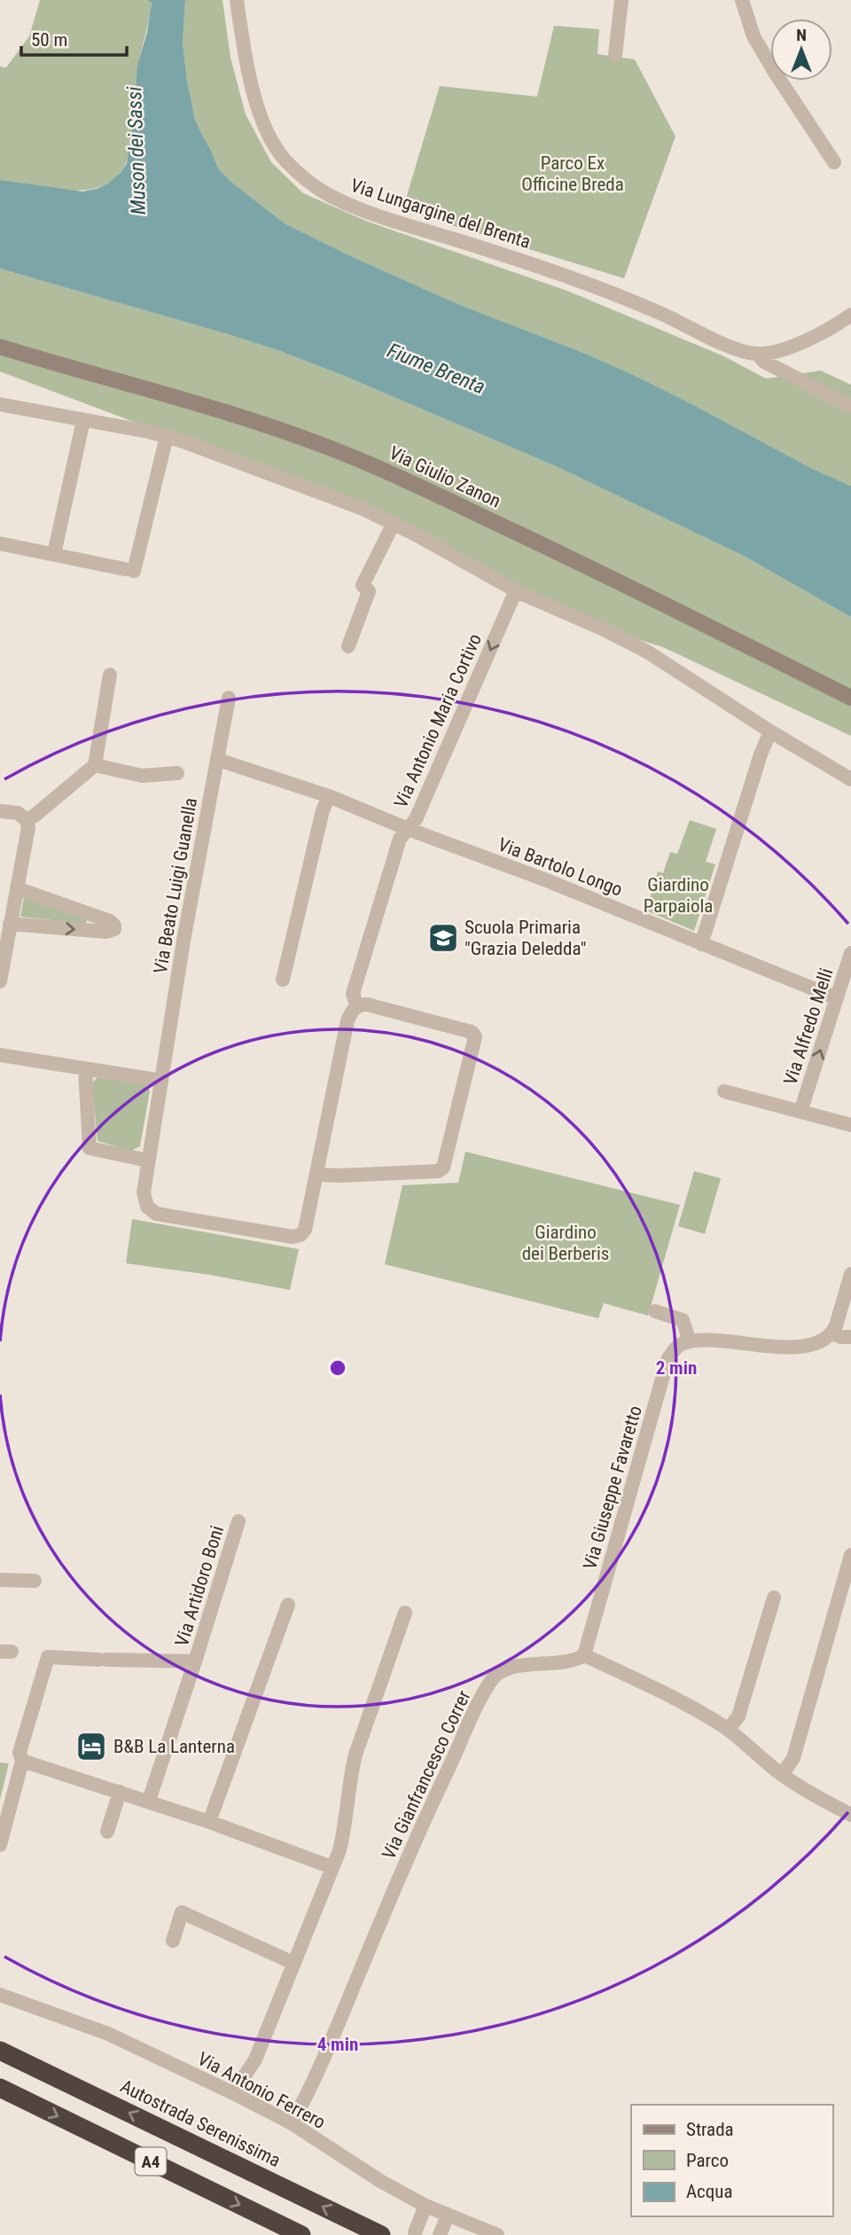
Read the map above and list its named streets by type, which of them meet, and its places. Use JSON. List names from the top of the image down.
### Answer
{
  "streets": {
    "highway": ["Autostrada Serenissima", "A4"],
    "street": [
      "Via Lungargine del Brenta",
      "Via Giulio Zanon",
      "Via Antonio Maria Cortivo",
      "Via Bartolo Longo",
      "Via Beato Luigi Guanella",
      "Via Alfredo Melli",
      "Via Giuseppe Favaretto",
      "Via Artidoro Boni",
      "Via Gianfrancesco Correr",
      "Via Antonio Ferrero"
    ]
  },
  "crossings": [
    ["Via Antonio Maria Cortivo", "Via Bartolo Longo"],
    ["Via Antonio Maria Cortivo", "Via Beato Luigi Guanella"],
    ["Via Bartolo Longo", "Via Beato Luigi Guanella"],
    ["Via Bartolo Longo", "Via Alfredo Melli"],
    ["Via Giuseppe Favaretto", "Via Gianfrancesco Correr"],
    ["Via Gianfrancesco Correr", "Via Antonio Ferrero"]
  ],
  "one_way": ["Via Antonio Maria Cortivo", "Via Alfredo Melli"],
  "water": ["Muson dei Sassi", "Fiume Brenta"],
  "parks": ["Parco Ex Officine Breda", "Giardino Parpaiola", "Giardino dei Berberis"],
  "places": {
    "school or university": ["Scuola Primaria \"Grazia Deledda\""],
    "hotel": ["B&B La Lanterna"]
  },
  "legend": ["Strada", "Parco", "Acqua"],
  "scale_bar": "50 m",
  "north": "top",
  "rings": ["2 min", "4 min"]
}
